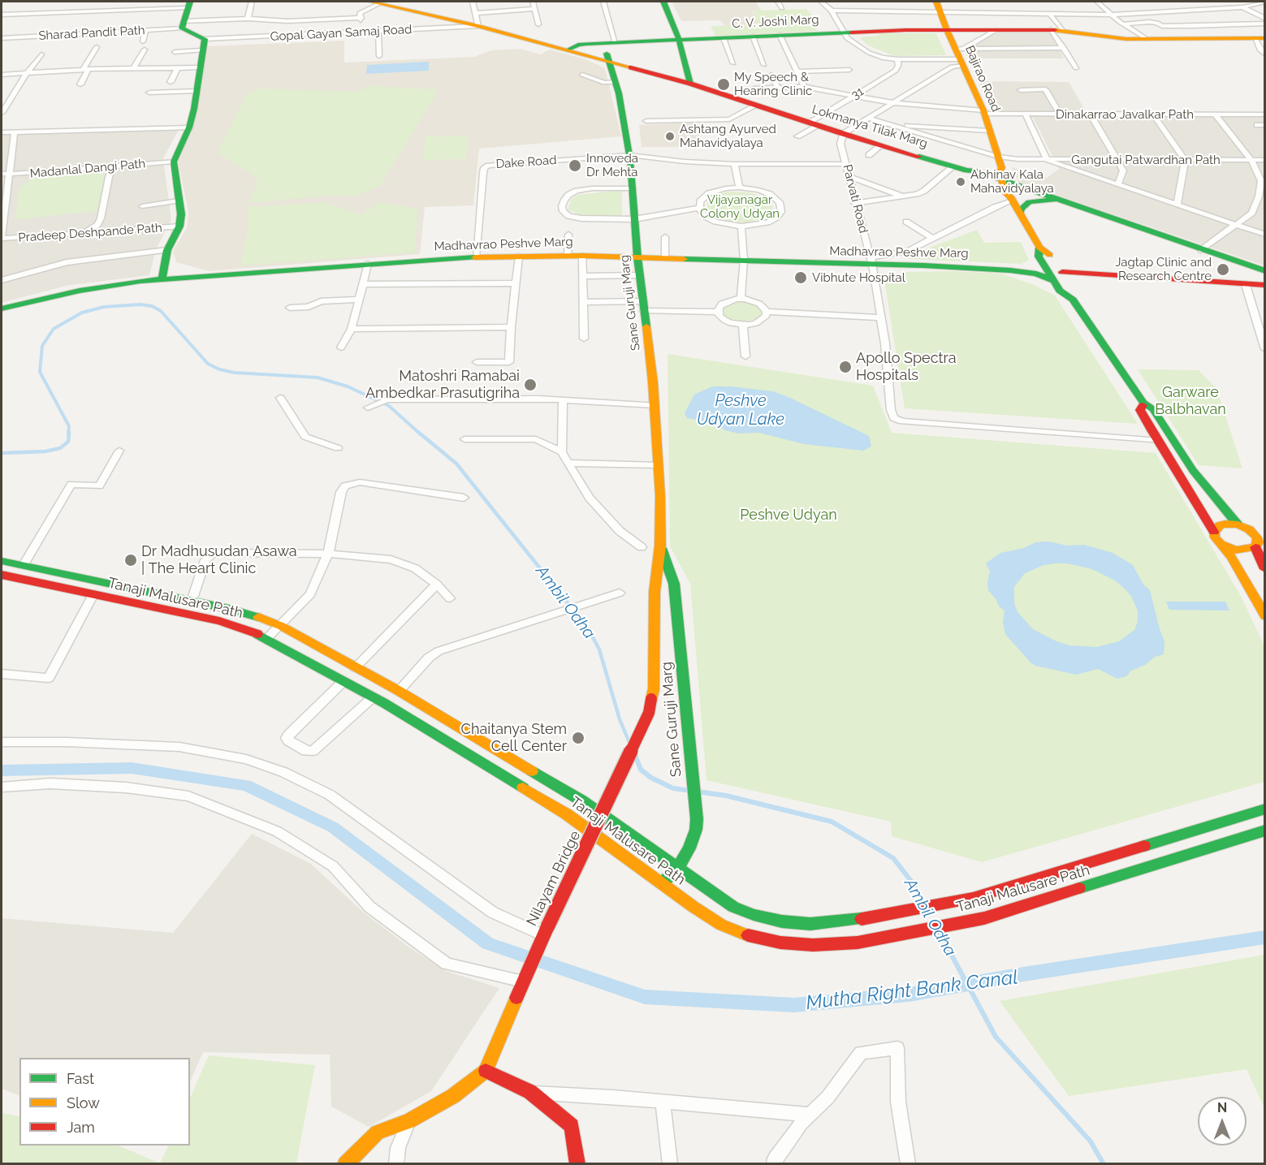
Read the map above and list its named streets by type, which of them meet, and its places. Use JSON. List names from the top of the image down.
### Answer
{
  "streets": {
    "main road": [
      "C. V. Joshi Marg",
      "Bajirao Road",
      "Lokmanya Tilak Marg",
      "Madhavrao Peshve Marg",
      "Sane Guruji Marg",
      "Tanaji Malusare Path",
      "Nilayam Bridge"
    ],
    "street": [
      "Sharad Pandit Path",
      "Gopal Gayan Samaj Road",
      "31",
      "Dinakarrao Javalkar Path",
      "Gangutai Patwardhan Path",
      "Dake Road",
      "Madanlal Dangi Path",
      "Parvati Road",
      "Pradeep Deshpande Path"
    ]
  },
  "crossings": [
    ["C. V. Joshi Marg", "Bajirao Road"],
    ["C. V. Joshi Marg", "Lokmanya Tilak Marg"],
    ["Gopal Gayan Samaj Road", "Lokmanya Tilak Marg"],
    ["Bajirao Road", "Dinakarrao Javalkar Path"],
    ["Bajirao Road", "Lokmanya Tilak Marg"],
    ["Bajirao Road", "Gangutai Patwardhan Path"],
    ["31", "Dinakarrao Javalkar Path"],
    ["31", "Lokmanya Tilak Marg"],
    ["Lokmanya Tilak Marg", "Parvati Road"],
    ["Lokmanya Tilak Marg", "Sane Guruji Marg"],
    ["Dake Road", "Madhavrao Peshve Marg"],
    ["Dake Road", "Sane Guruji Marg"],
    ["Parvati Road", "Madhavrao Peshve Marg"],
    ["Madhavrao Peshve Marg", "Sane Guruji Marg"],
    ["Sane Guruji Marg", "Tanaji Malusare Path"],
    ["Sane Guruji Marg", "Nilayam Bridge"]
  ],
  "water": ["Peshve Udyan Lake", "Ambil Odha", "Mutha Right Bank Canal"],
  "parks": ["Vijayanagar Colony Udyan", "Garware Balbhavan", "Peshve Udyan"],
  "places": [
    "My Speech & Hearing Clinic",
    "Ashtang Ayurved Mahavidyalaya",
    "Innoveda Dr Mehta",
    "Abhinav Kala Mahavidyalaya",
    "Jagtap Clinic and Research Centre",
    "Vibhute Hospital",
    "Apollo Spectra Hospitals",
    "Matoshri Ramabai Ambedkar Prasutigriha",
    "Dr Madhusudan Asawa | The Heart Clinic",
    "Chaitanya Stem Cell Center"
  ],
  "legend": ["Fast", "Slow", "Jam"],
  "north": "top"
}
